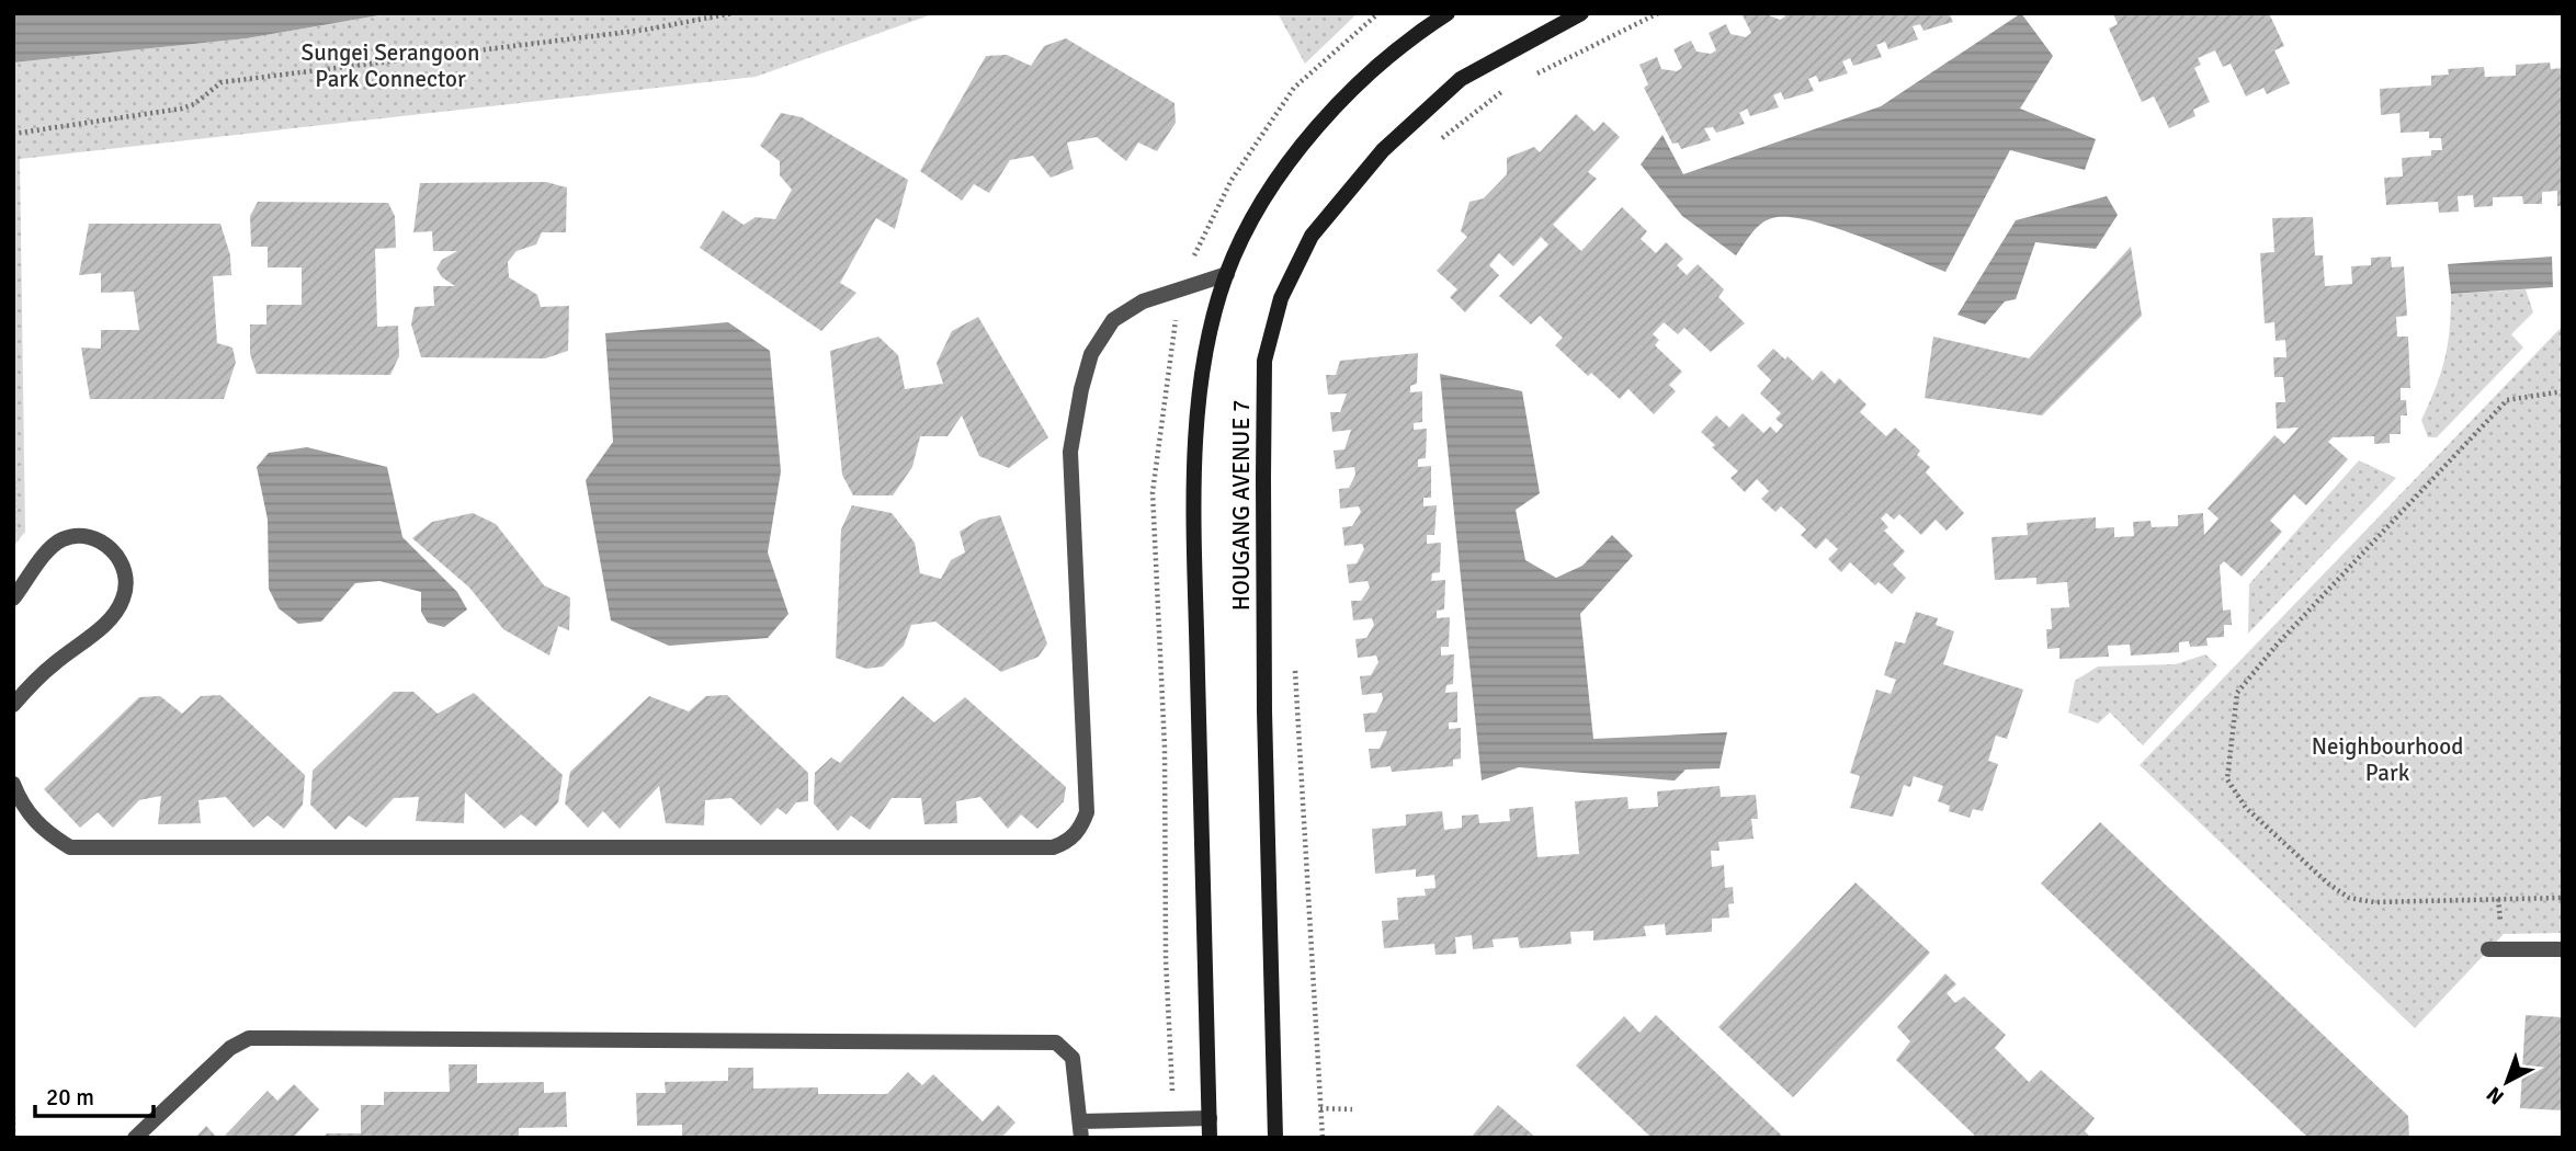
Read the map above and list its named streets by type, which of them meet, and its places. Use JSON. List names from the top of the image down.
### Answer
{
  "streets": {
    "main road": ["HOUGANG AVENUE 7"]
  },
  "parks": ["Sungei Serangoon Park Connector", "Neighbourhood Park"],
  "scale_bar": "20 m",
  "north": "bottom left"
}
